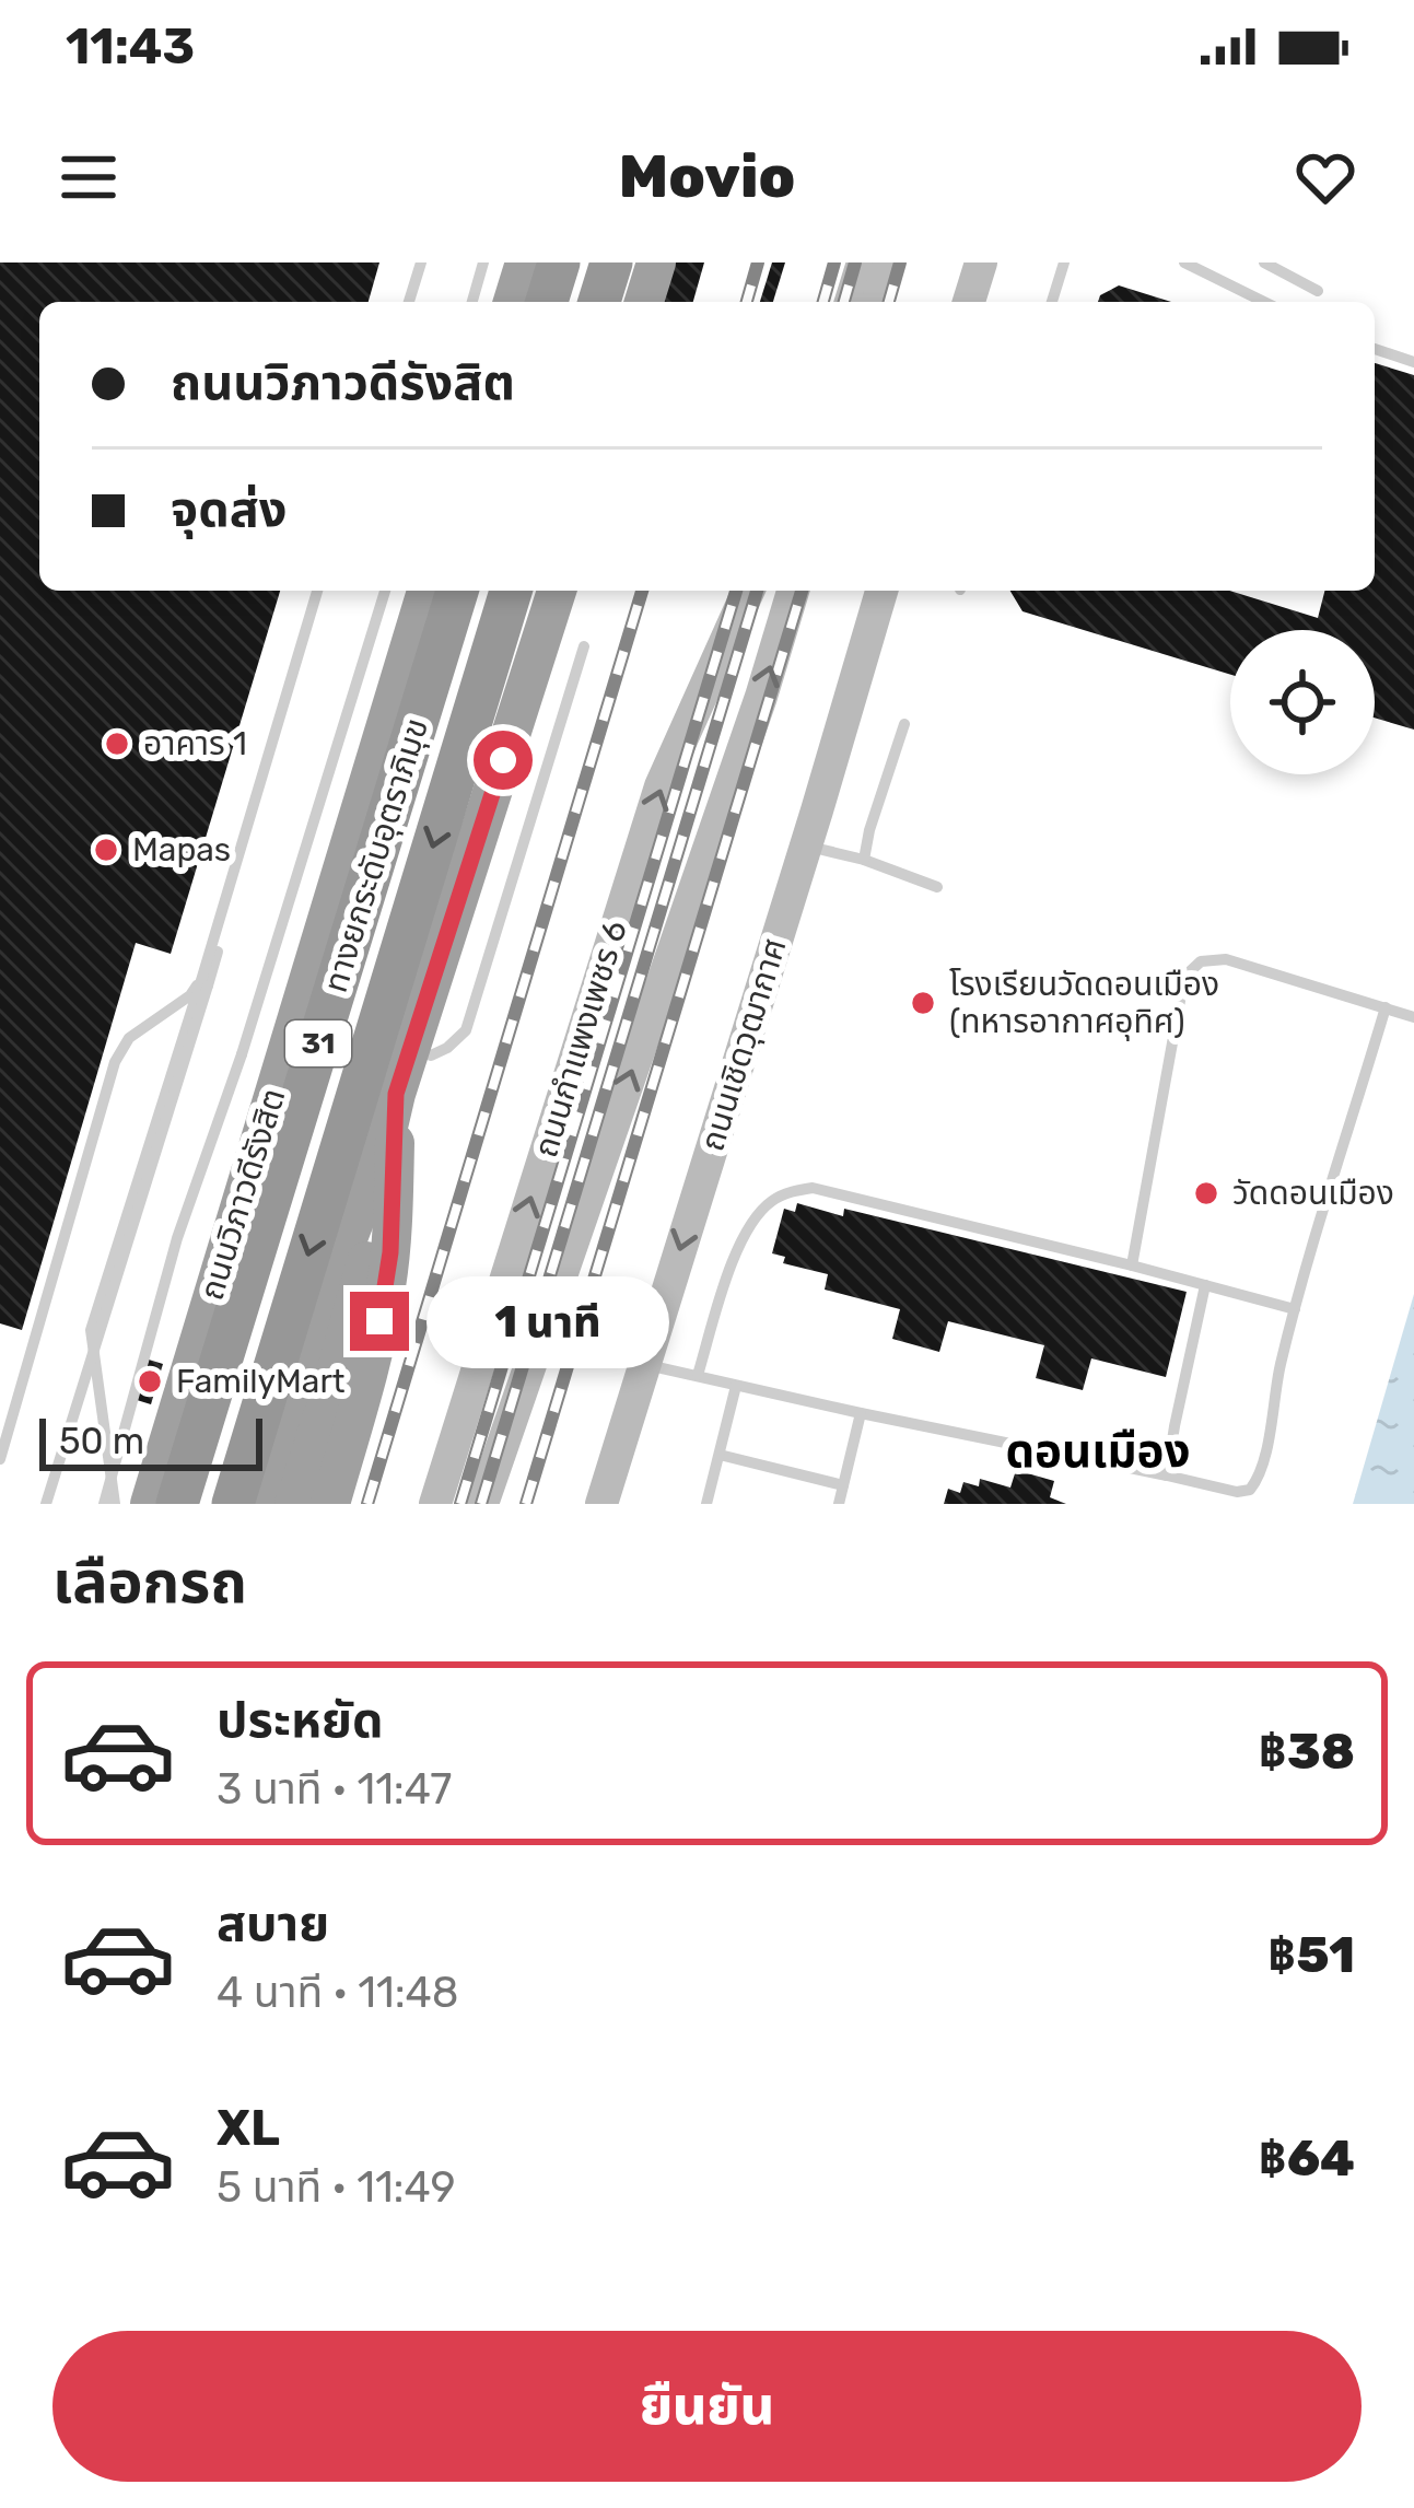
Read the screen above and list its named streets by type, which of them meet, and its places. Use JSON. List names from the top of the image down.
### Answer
{
  "streets": {
    "highway": ["ทางยกระดับอุตราภิมุข", "31", "ถนนวิภาวดีรังสิต"],
    "main road": ["ถนนกำแพงเพชร 6", "ถนนเชิดวุฒากาศ"]
  },
  "one_way": ["ถนนกำแพงเพชร 6", "ถนนเชิดวุฒากาศ"],
  "districts": ["ดอนเมือง"],
  "places": [
    "อาคาร 1",
    "Mapas",
    "โรงเรียนวัดดอนเมือง (ทหารอากาศอุทิศ)",
    "วัดดอนเมือง",
    "FamilyMart"
  ],
  "scale_bar": "50 m",
  "page": {
    "status": "11:43",
    "header": "Movio",
    "banner": ["ถนนวิภาวดีรังสิต", "จุดส่ง"],
    "bubble": "1 นาที",
    "scale": "50 m",
    "heading": "เลือกรถ",
    "list": [
      {
        "name": "ประหยัด",
        "note": "3 นาที · 11:47",
        "value": "฿38"
      },
      {
        "name": "สบาย",
        "note": "4 นาที · 11:48",
        "value": "฿51"
      },
      {
        "name": "XL",
        "note": "5 นาที · 11:49",
        "value": "฿64"
      }
    ],
    "buttons": "ยืนยัน"
  }
}
